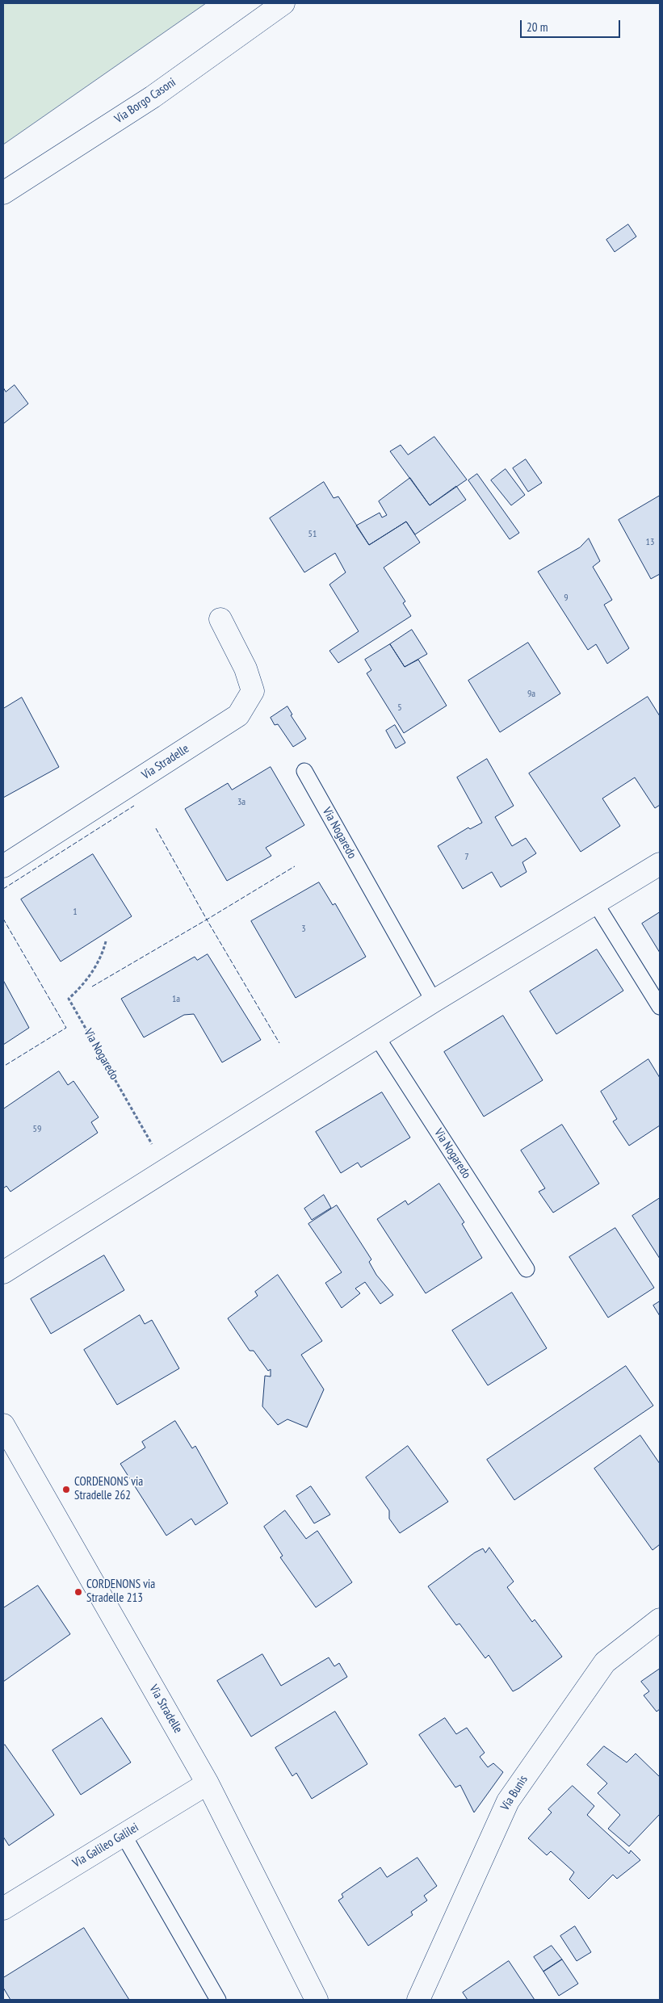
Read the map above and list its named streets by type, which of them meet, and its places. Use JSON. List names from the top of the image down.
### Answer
{
  "streets": {
    "street": [
      "Via Borgo Casoni",
      "Via Stradelle",
      "Via Bunis",
      "Via Galileo Galilei"
    ],
    "lane": ["Via Nogaredo"]
  },
  "crossings": [
    ["Via Stradelle", "Via Galileo Galilei"]
  ],
  "places": ["CORDENONS via Stradelle 262", "CORDENONS via Stradelle 213"],
  "house_numbers": [
    "51",
    "13",
    "9",
    "9a",
    "5",
    "3a",
    "7",
    "1",
    "3",
    "1a",
    "59"
  ],
  "scale_bar": "20 m"
}
